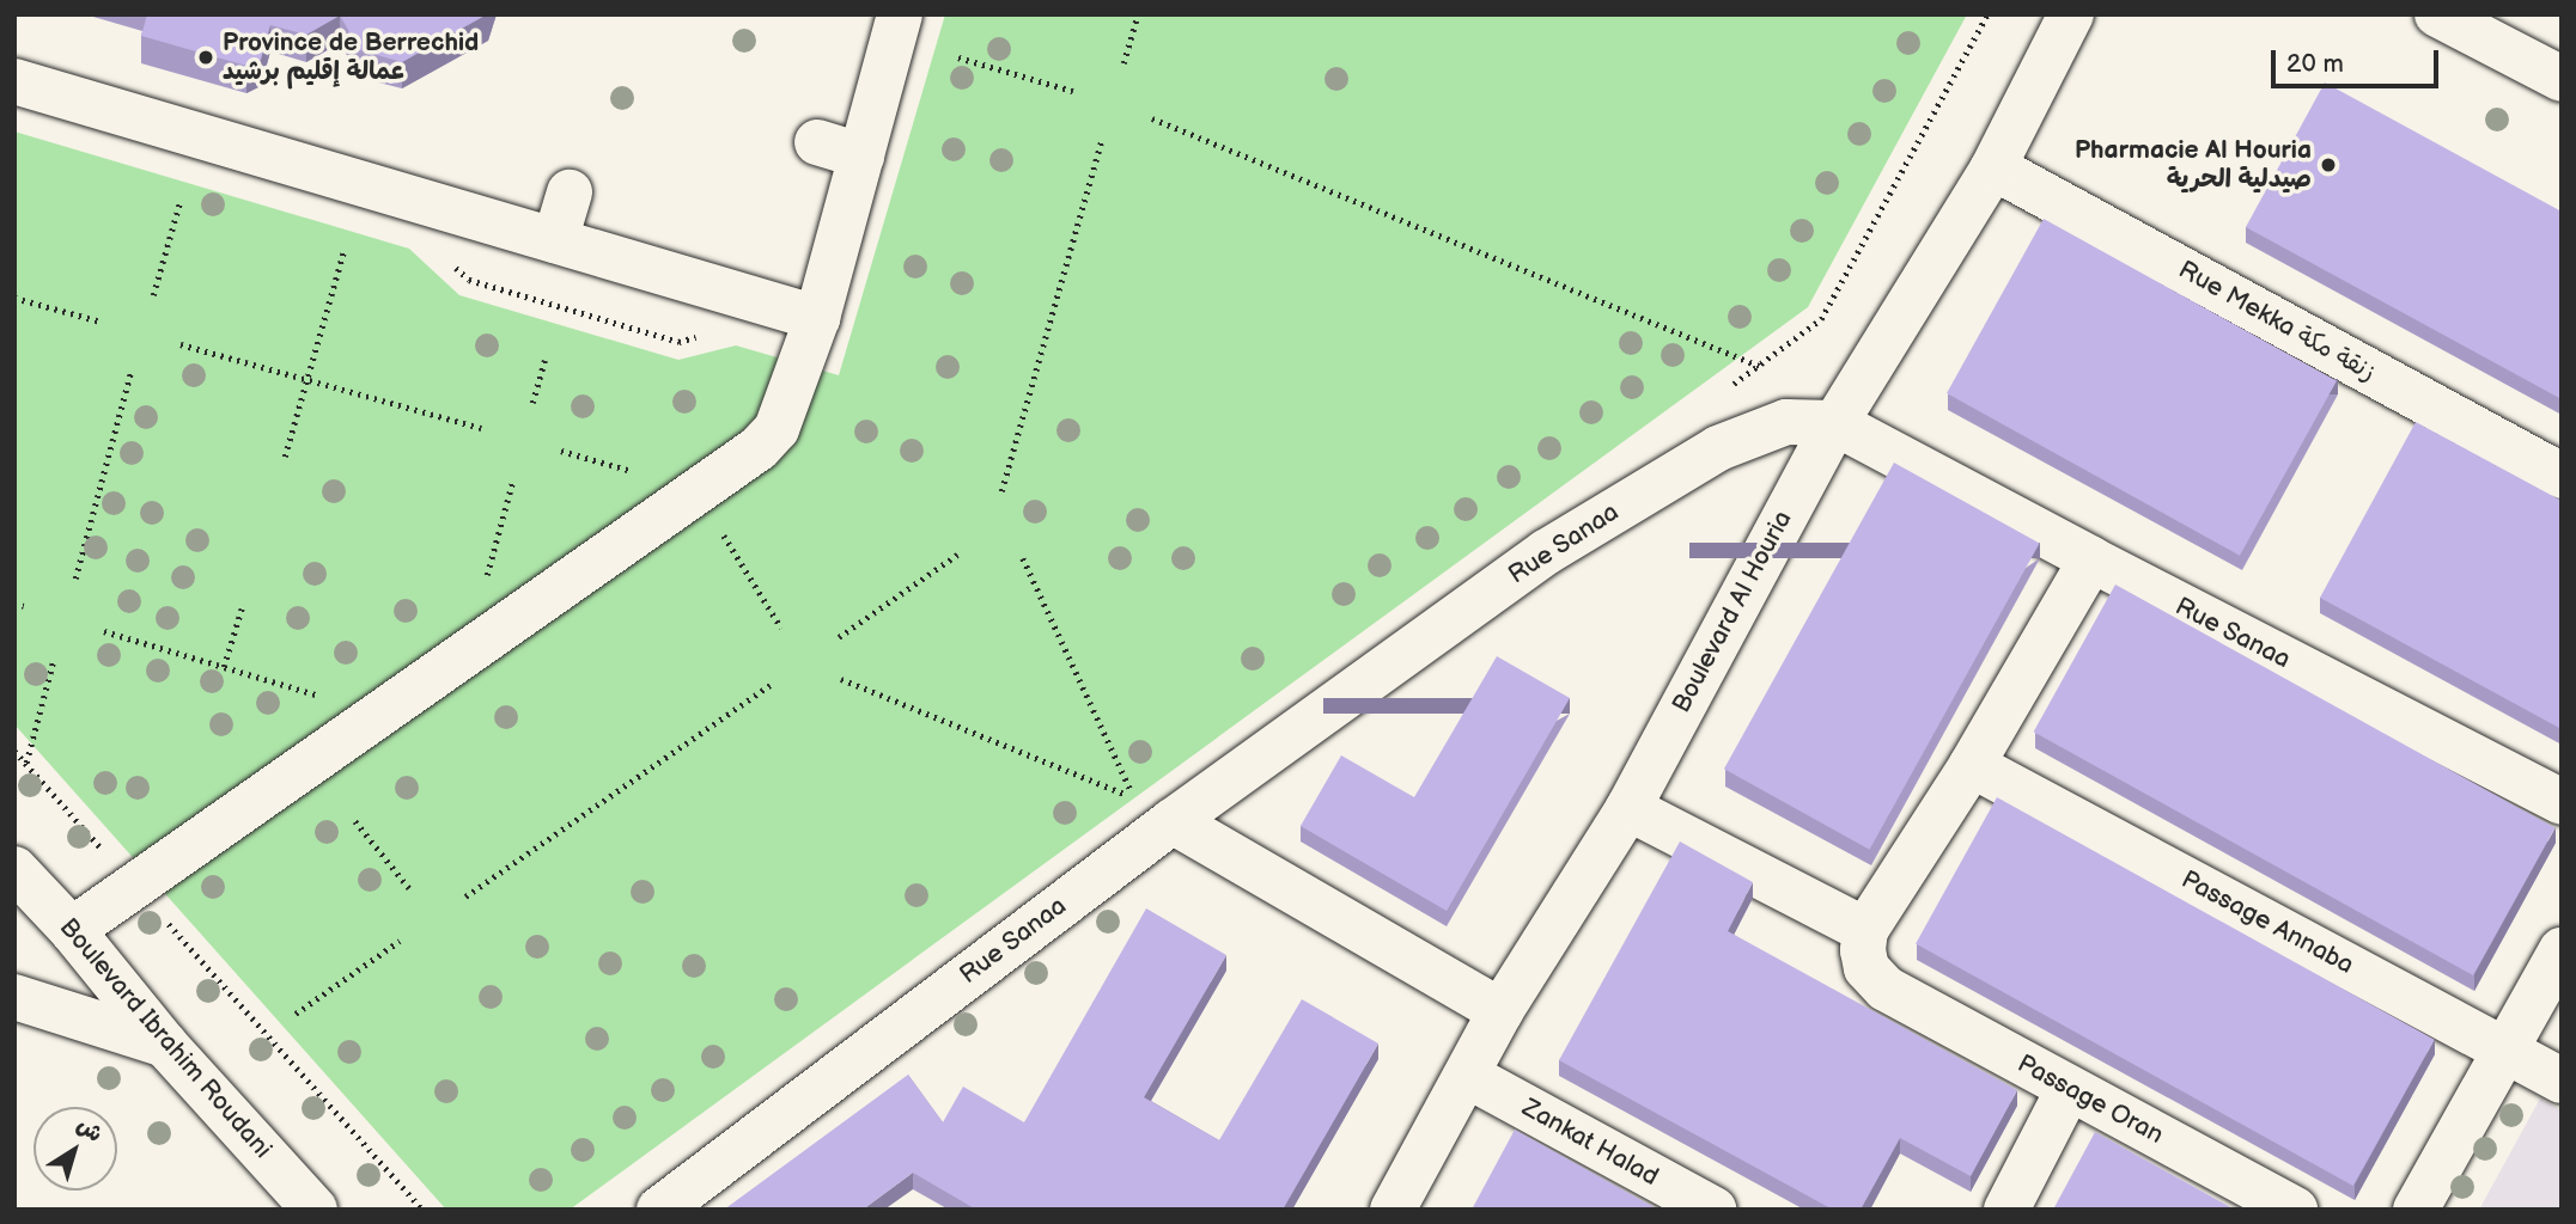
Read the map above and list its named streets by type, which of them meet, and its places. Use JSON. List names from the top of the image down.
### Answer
{
  "streets": {
    "street": [
      "Rue Mekka زنقة مكة",
      "Rue Sanaa",
      "Boulevard Al Houria",
      "Passage Annaba",
      "Boulevard Ibrahim Roudani",
      "Passage Oran",
      "Zankat Halad"
    ]
  },
  "crossings": [
    ["Rue Mekka زنقة مكة", "Boulevard Al Houria"],
    ["Rue Sanaa", "Boulevard Al Houria"],
    ["Boulevard Al Houria", "Zankat Halad"]
  ],
  "places": ["Province de Berrechid عمالة إقليم برشيد", "Pharmacie Al Houria صيدلية الحرية"],
  "scale_bar": "20 m",
  "north": "top right"
}
